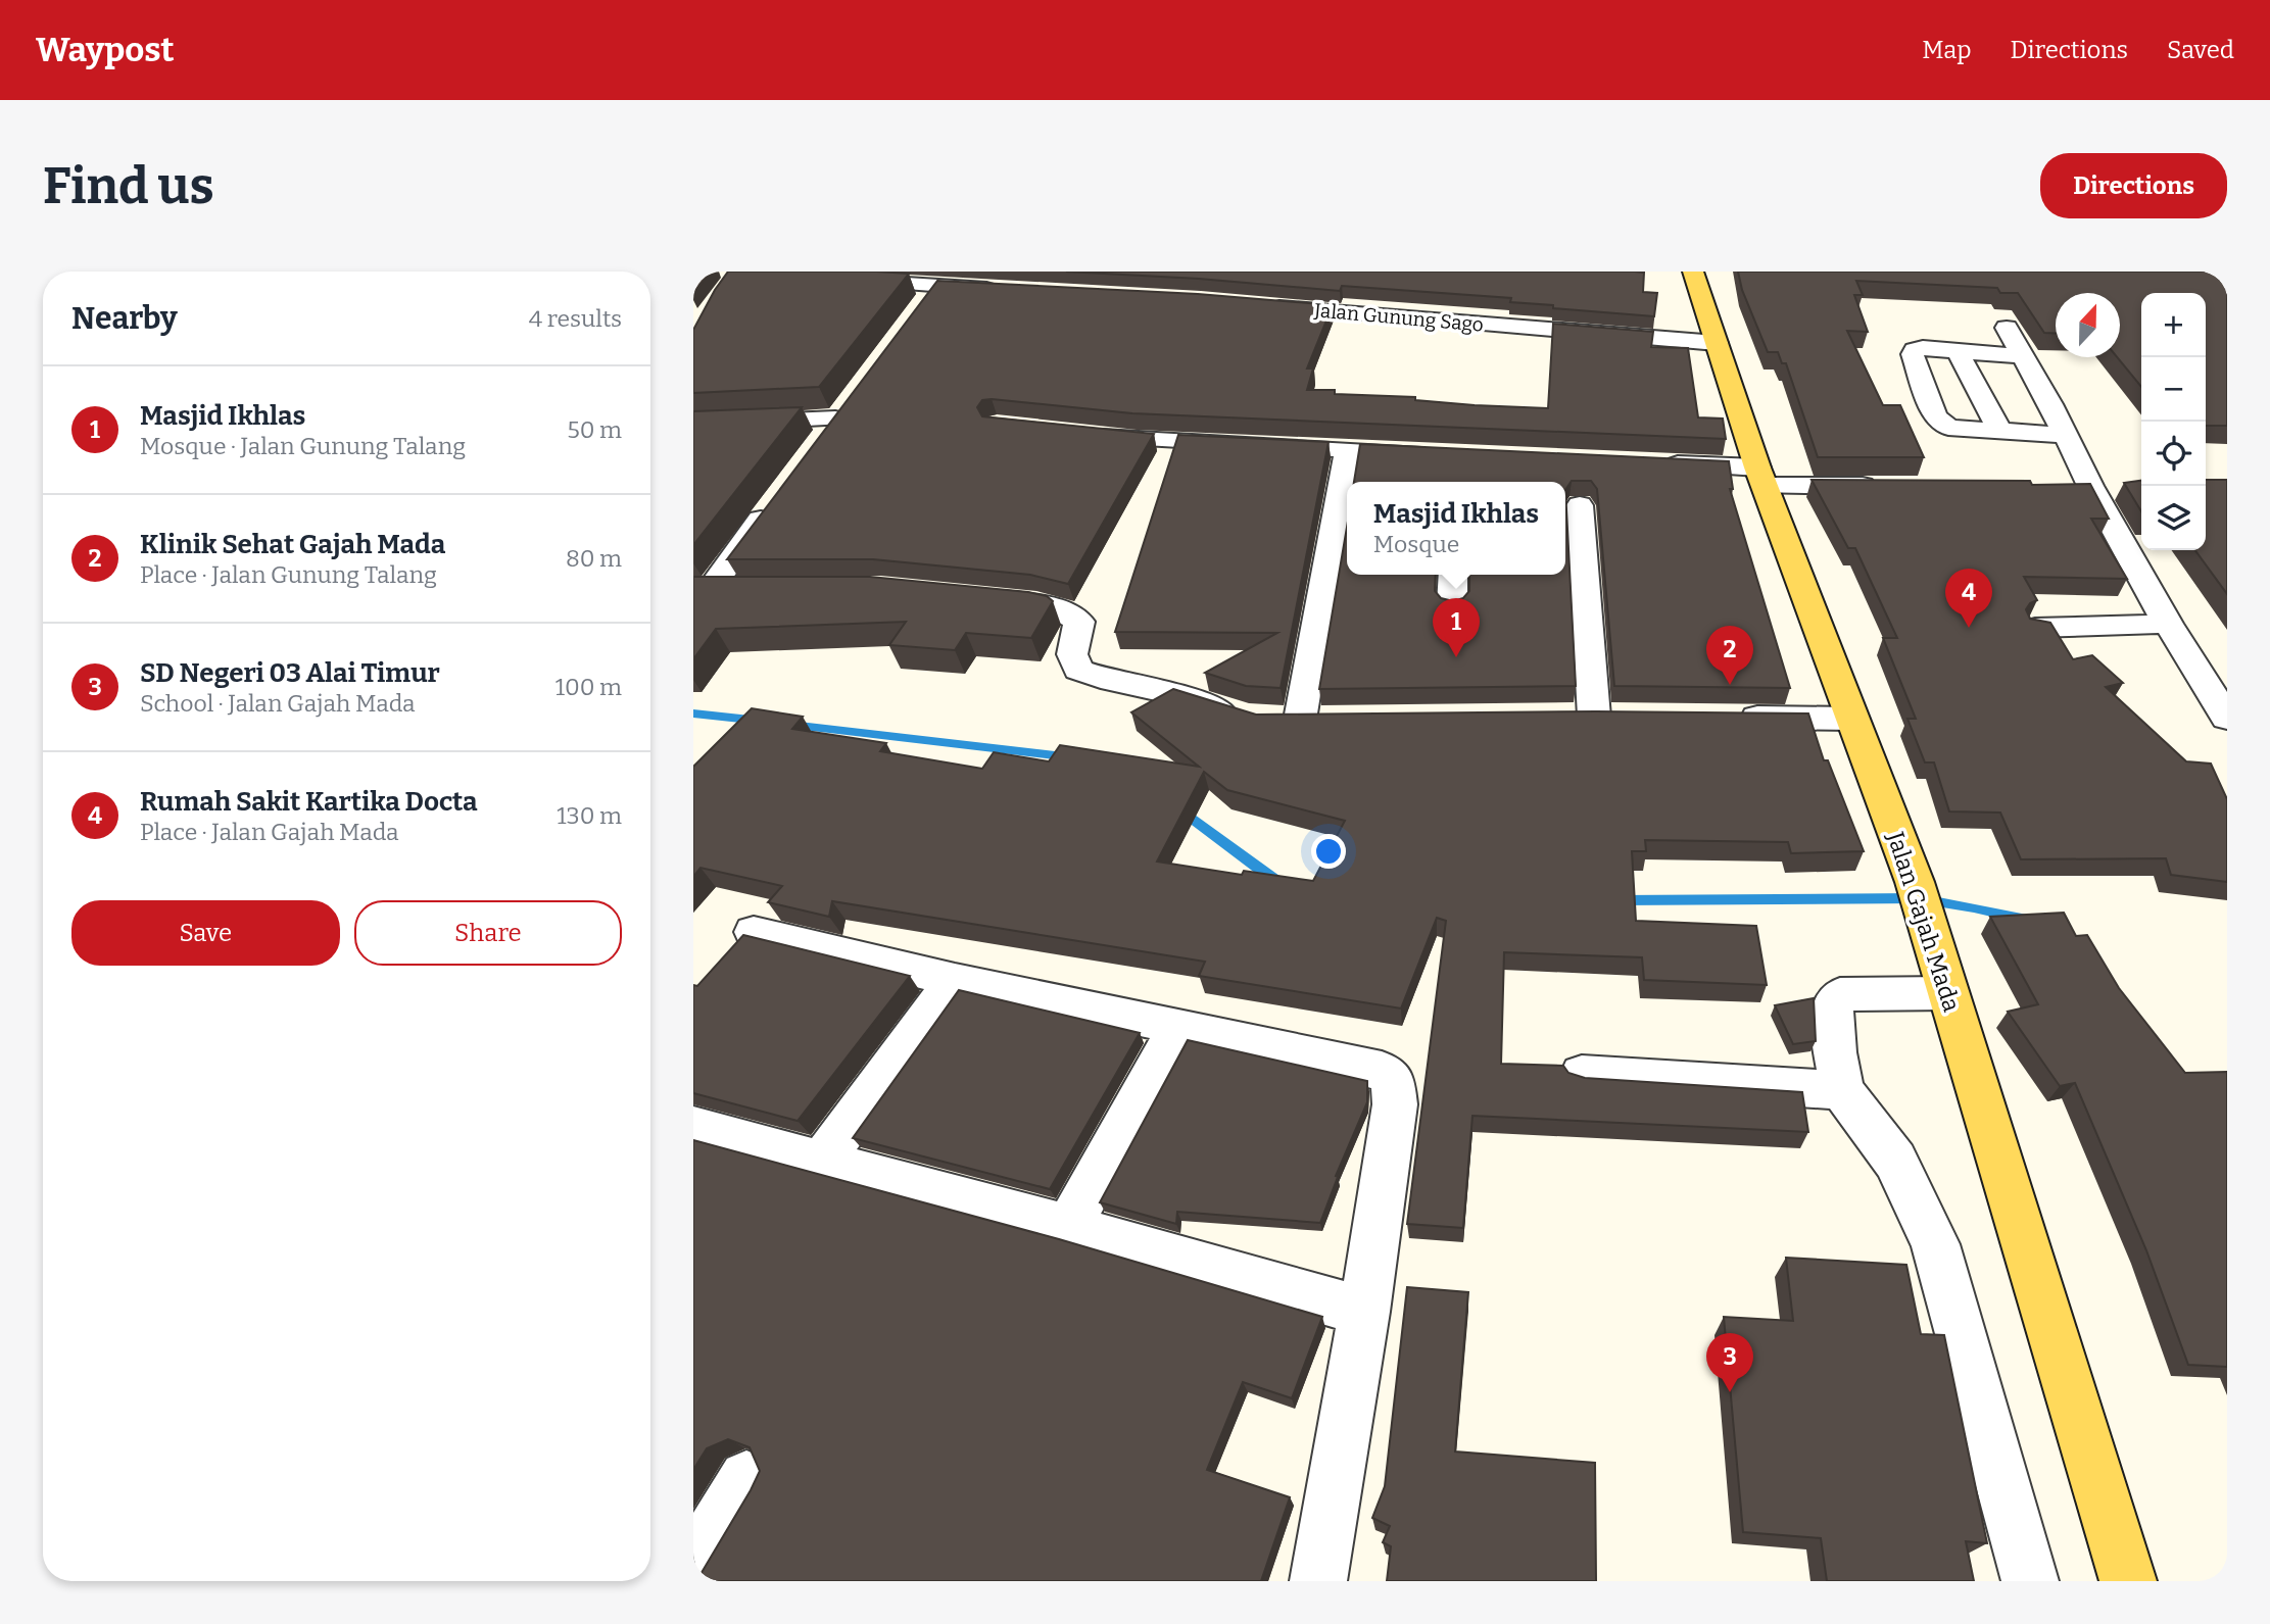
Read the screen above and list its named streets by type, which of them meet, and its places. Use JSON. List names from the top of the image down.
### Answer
{
  "streets": {
    "main road": ["Jalan Gajah Mada"],
    "street": ["Jalan Gunung Sago"]
  },
  "crossings": [
    ["Jalan Gunung Sago", "Jalan Gajah Mada"]
  ],
  "north": "top",
  "page": {
    "header": "Waypost",
    "nav": ["Map", "Directions", "Saved"],
    "buttons": [
      "Directions",
      ["Save", "Share"]
    ],
    "title": "Find us",
    "heading": ["Nearby", "4 results"],
    "map_buttons": ["+", "−"],
    "list": [
      {
        "mark": "1",
        "name": "Masjid Ikhlas",
        "note": "Mosque · Jalan Gunung Talang",
        "value": "50 m"
      },
      {
        "mark": "2",
        "name": "Klinik Sehat Gajah Mada",
        "note": "Place · Jalan Gunung Talang",
        "value": "80 m"
      },
      {
        "mark": "3",
        "name": "SD Negeri 03 Alai Timur",
        "note": "School · Jalan Gajah Mada",
        "value": "100 m"
      },
      {
        "mark": "4",
        "name": "Rumah Sakit Kartika Docta",
        "note": "Place · Jalan Gajah Mada",
        "value": "130 m"
      }
    ],
    "popup": ["Masjid Ikhlas", "Mosque"],
    "pins": [
      "4",
      "1",
      "2",
      "3"
    ]
  }
}
